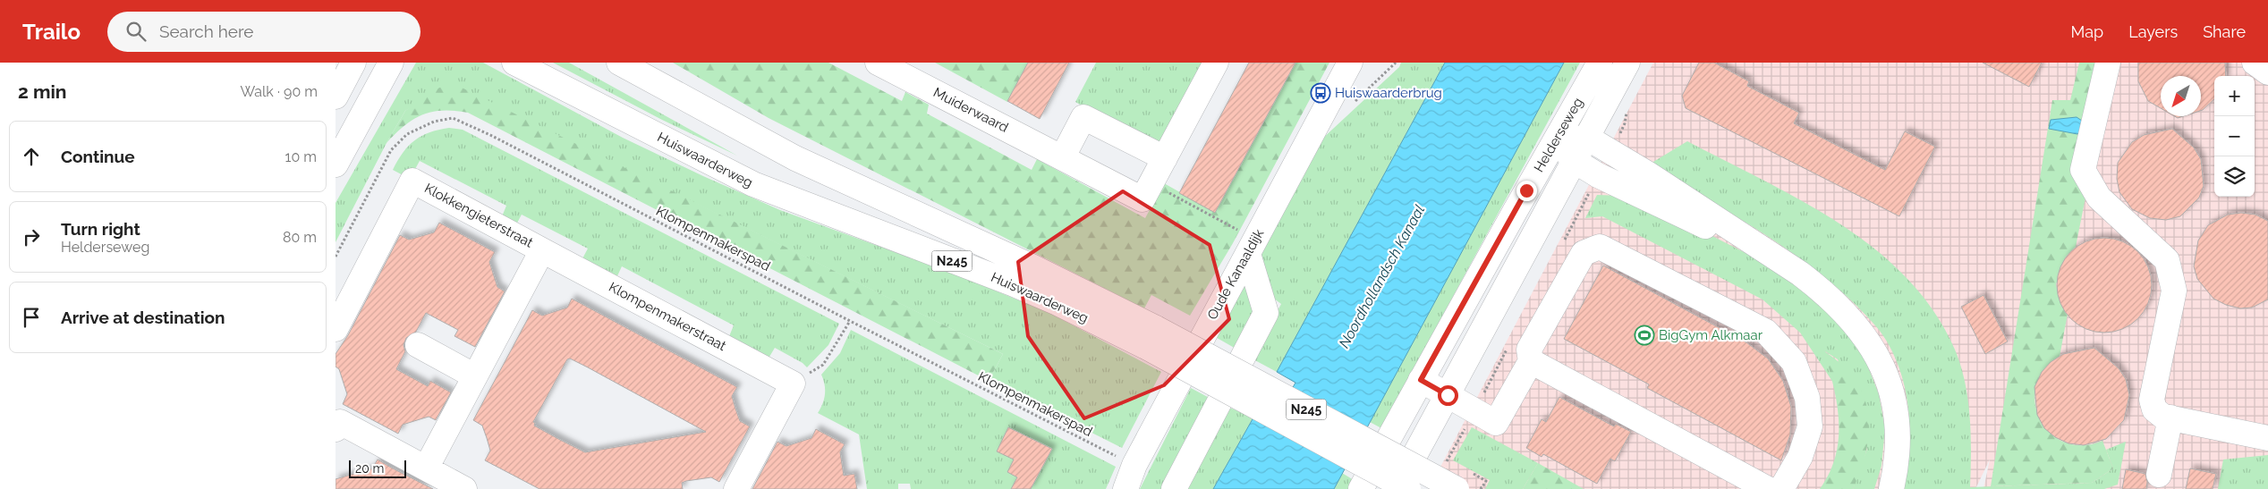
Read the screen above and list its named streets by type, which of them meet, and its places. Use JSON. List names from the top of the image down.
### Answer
{
  "streets": {
    "main road": [
      "Muiderwaard",
      "Helderseweg",
      "Huiswaarderweg",
      "Klokkengieterstraat",
      "N245",
      "Oude Kanaaldijk",
      "Klompenmakerstraat"
    ],
    "path": ["Klompenmakerspad"]
  },
  "crossings": [
    ["Klokkengieterstraat", "Klompenmakerstraat"],
    ["Klompenmakerspad", "Oude Kanaaldijk"]
  ],
  "water": ["Noordhollandsch Kanaal"],
  "places": {
    "bus stop": ["Huiswaarderbrug"],
    "sports": ["BigGym Alkmaar"]
  },
  "scale_bar": "20 m",
  "north": "bottom left",
  "page": {
    "header": "Trailo",
    "search": "Search here",
    "nav": ["Map", "Layers", "Share"],
    "heading": ["2 min", "Walk · 90 m"],
    "map_buttons": ["+", "−"],
    "list": [
      ["Continue", "10 m"],
      ["Turn right", "Helderseweg", "80 m"],
      "Arrive at destination"
    ],
    "scale": "20 m"
  }
}
